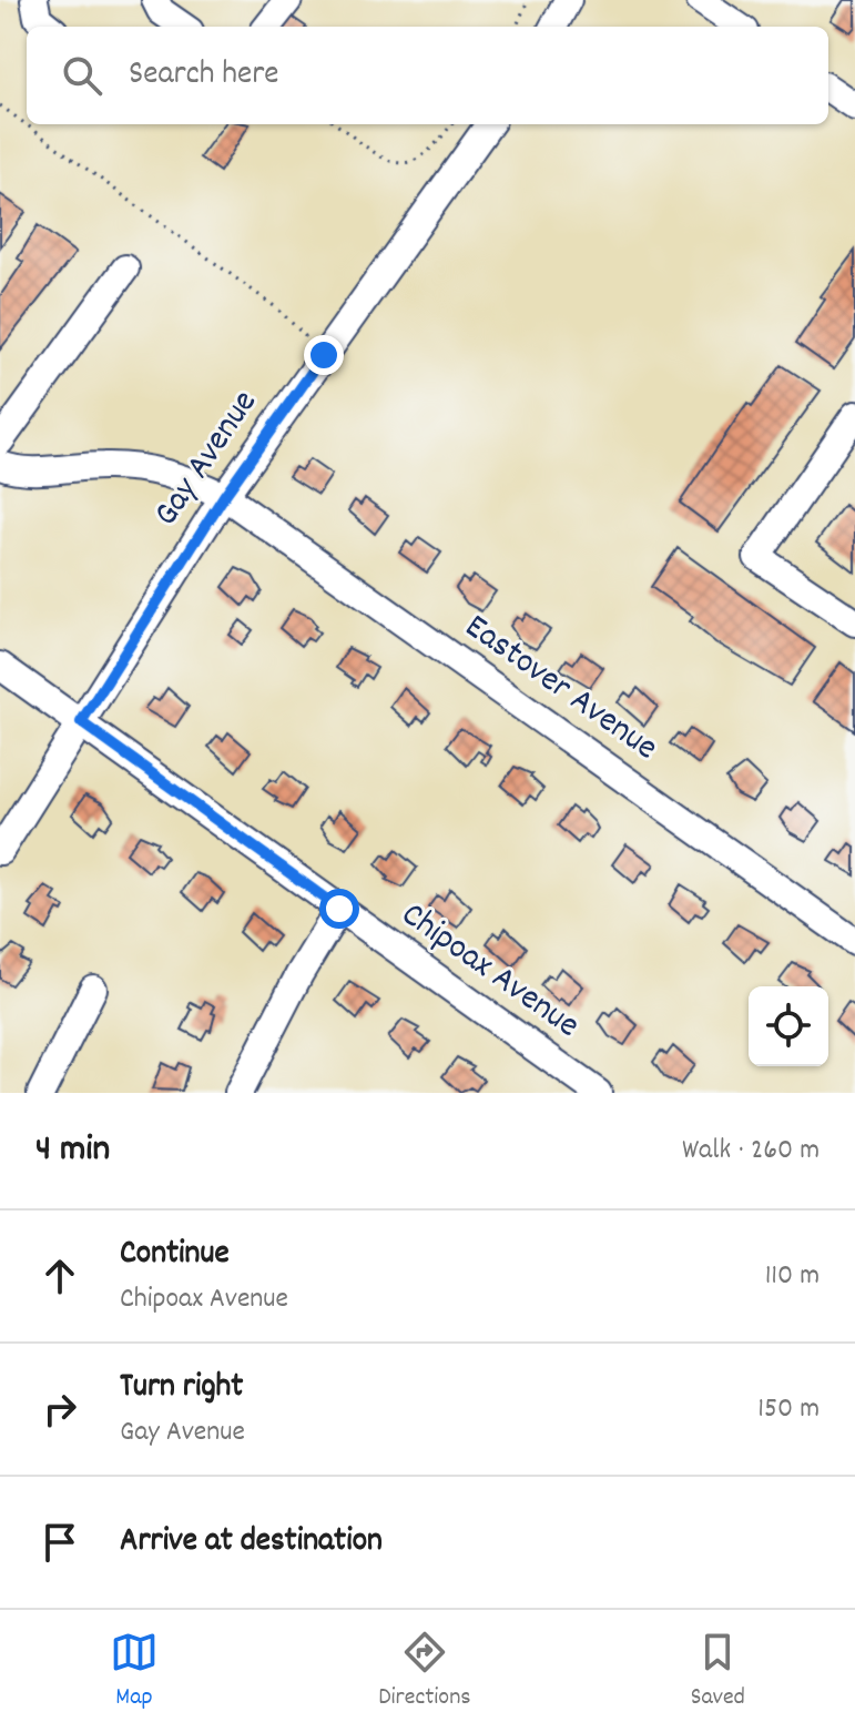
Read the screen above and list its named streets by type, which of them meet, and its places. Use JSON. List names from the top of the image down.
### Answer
{
  "streets": {
    "street": ["Gay Avenue", "Eastover Avenue", "Chipoax Avenue"]
  },
  "crossings": [
    ["Gay Avenue", "Eastover Avenue"],
    ["Gay Avenue", "Chipoax Avenue"]
  ],
  "page": {
    "search": "Search here",
    "heading": ["4 min", "Walk · 260 m"],
    "list": [
      ["Continue", "Chipoax Avenue", "110 m"],
      ["Turn right", "Gay Avenue", "150 m"],
      "Arrive at destination"
    ],
    "nav": ["Map", "Directions", "Saved"]
  }
}
